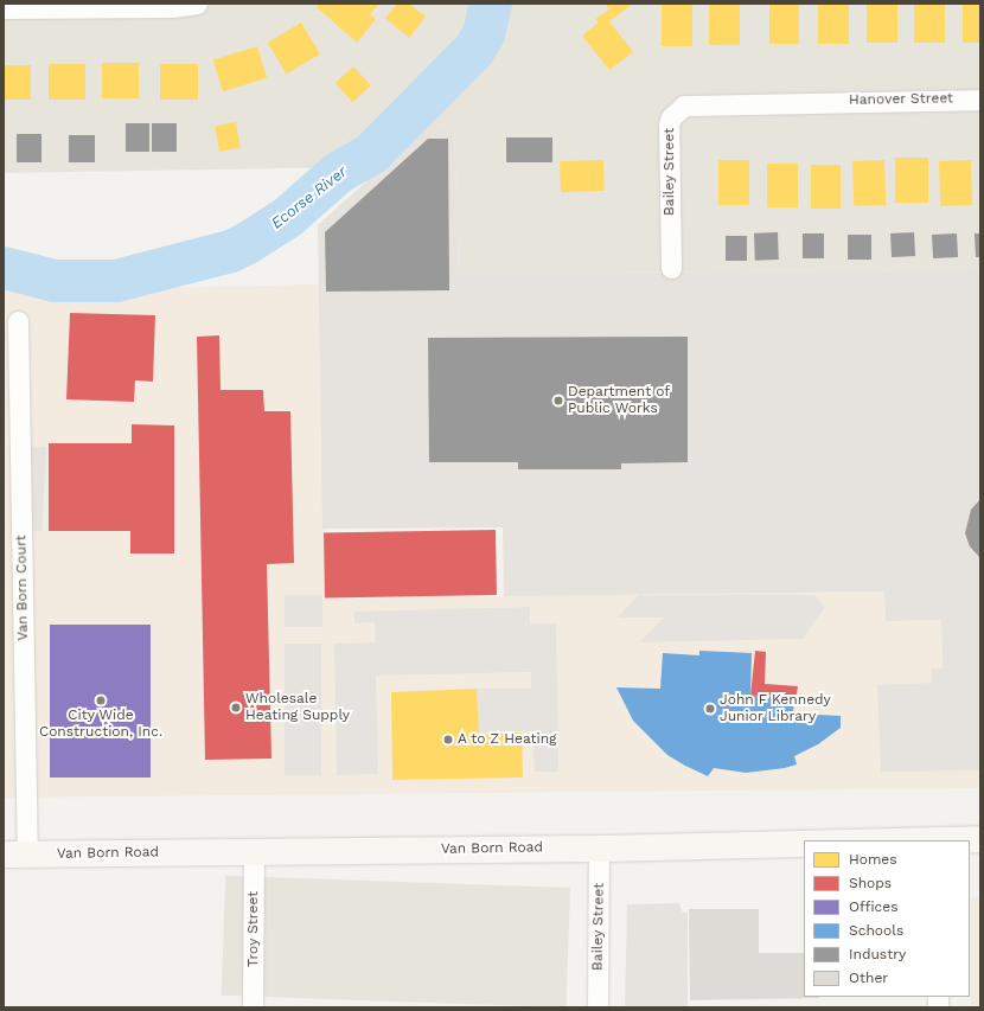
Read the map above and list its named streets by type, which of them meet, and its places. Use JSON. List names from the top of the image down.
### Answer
{
  "streets": {
    "main road": ["Van Born Road"],
    "street": [
      "Hanover Street",
      "Bailey Street",
      "Van Born Court",
      "Troy Street"
    ]
  },
  "crossings": [
    ["Hanover Street", "Bailey Street"],
    ["Bailey Street", "Van Born Road"],
    ["Van Born Court", "Van Born Road"],
    ["Van Born Road", "Troy Street"]
  ],
  "water": ["Ecorse River"],
  "places": [
    "Department of Public Works",
    "City Wide Construction, Inc.",
    "Wholesale Heating Supply",
    "John F Kennedy Junior Library",
    "A to Z Heating"
  ],
  "legend": [
    "Homes",
    "Shops",
    "Offices",
    "Schools",
    "Industry",
    "Other"
  ]
}
